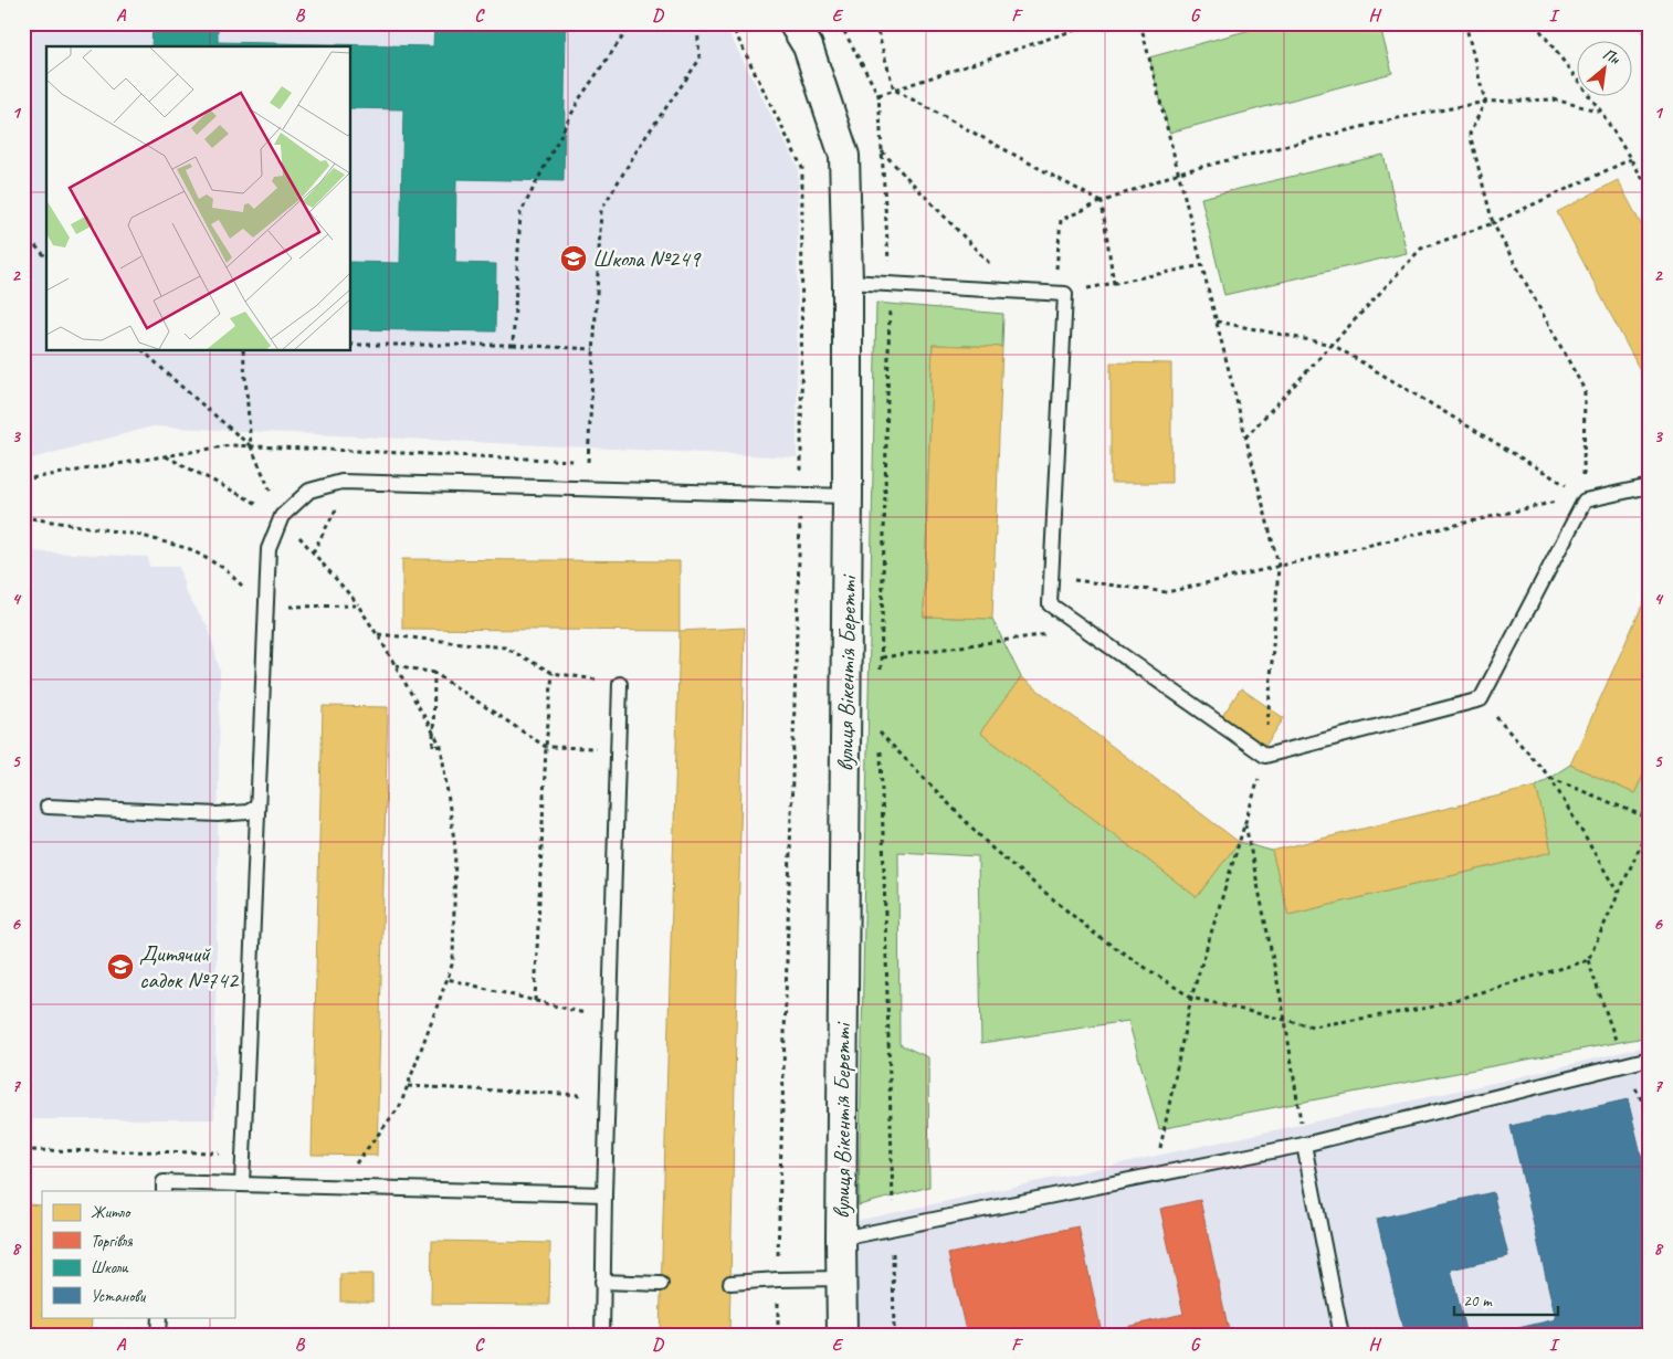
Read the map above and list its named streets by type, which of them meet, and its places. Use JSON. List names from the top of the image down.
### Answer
{
  "streets": {
    "street": ["вулиця Вікентія Беретті"]
  },
  "places": {
    "school or university": ["Школа №249", "Дитячий садок №742"]
  },
  "legend": [
    "Житло",
    "Торгівля",
    "Школи",
    "Установи"
  ],
  "scale_bar": "20 m",
  "north": "top right",
  "grid": {
    "columns": [
      "A",
      "B",
      "C",
      "D",
      "E",
      "F",
      "G",
      "H",
      "I"
    ],
    "rows": [
      "1",
      "2",
      "3",
      "4",
      "5",
      "6",
      "7",
      "8"
    ]
  }
}
